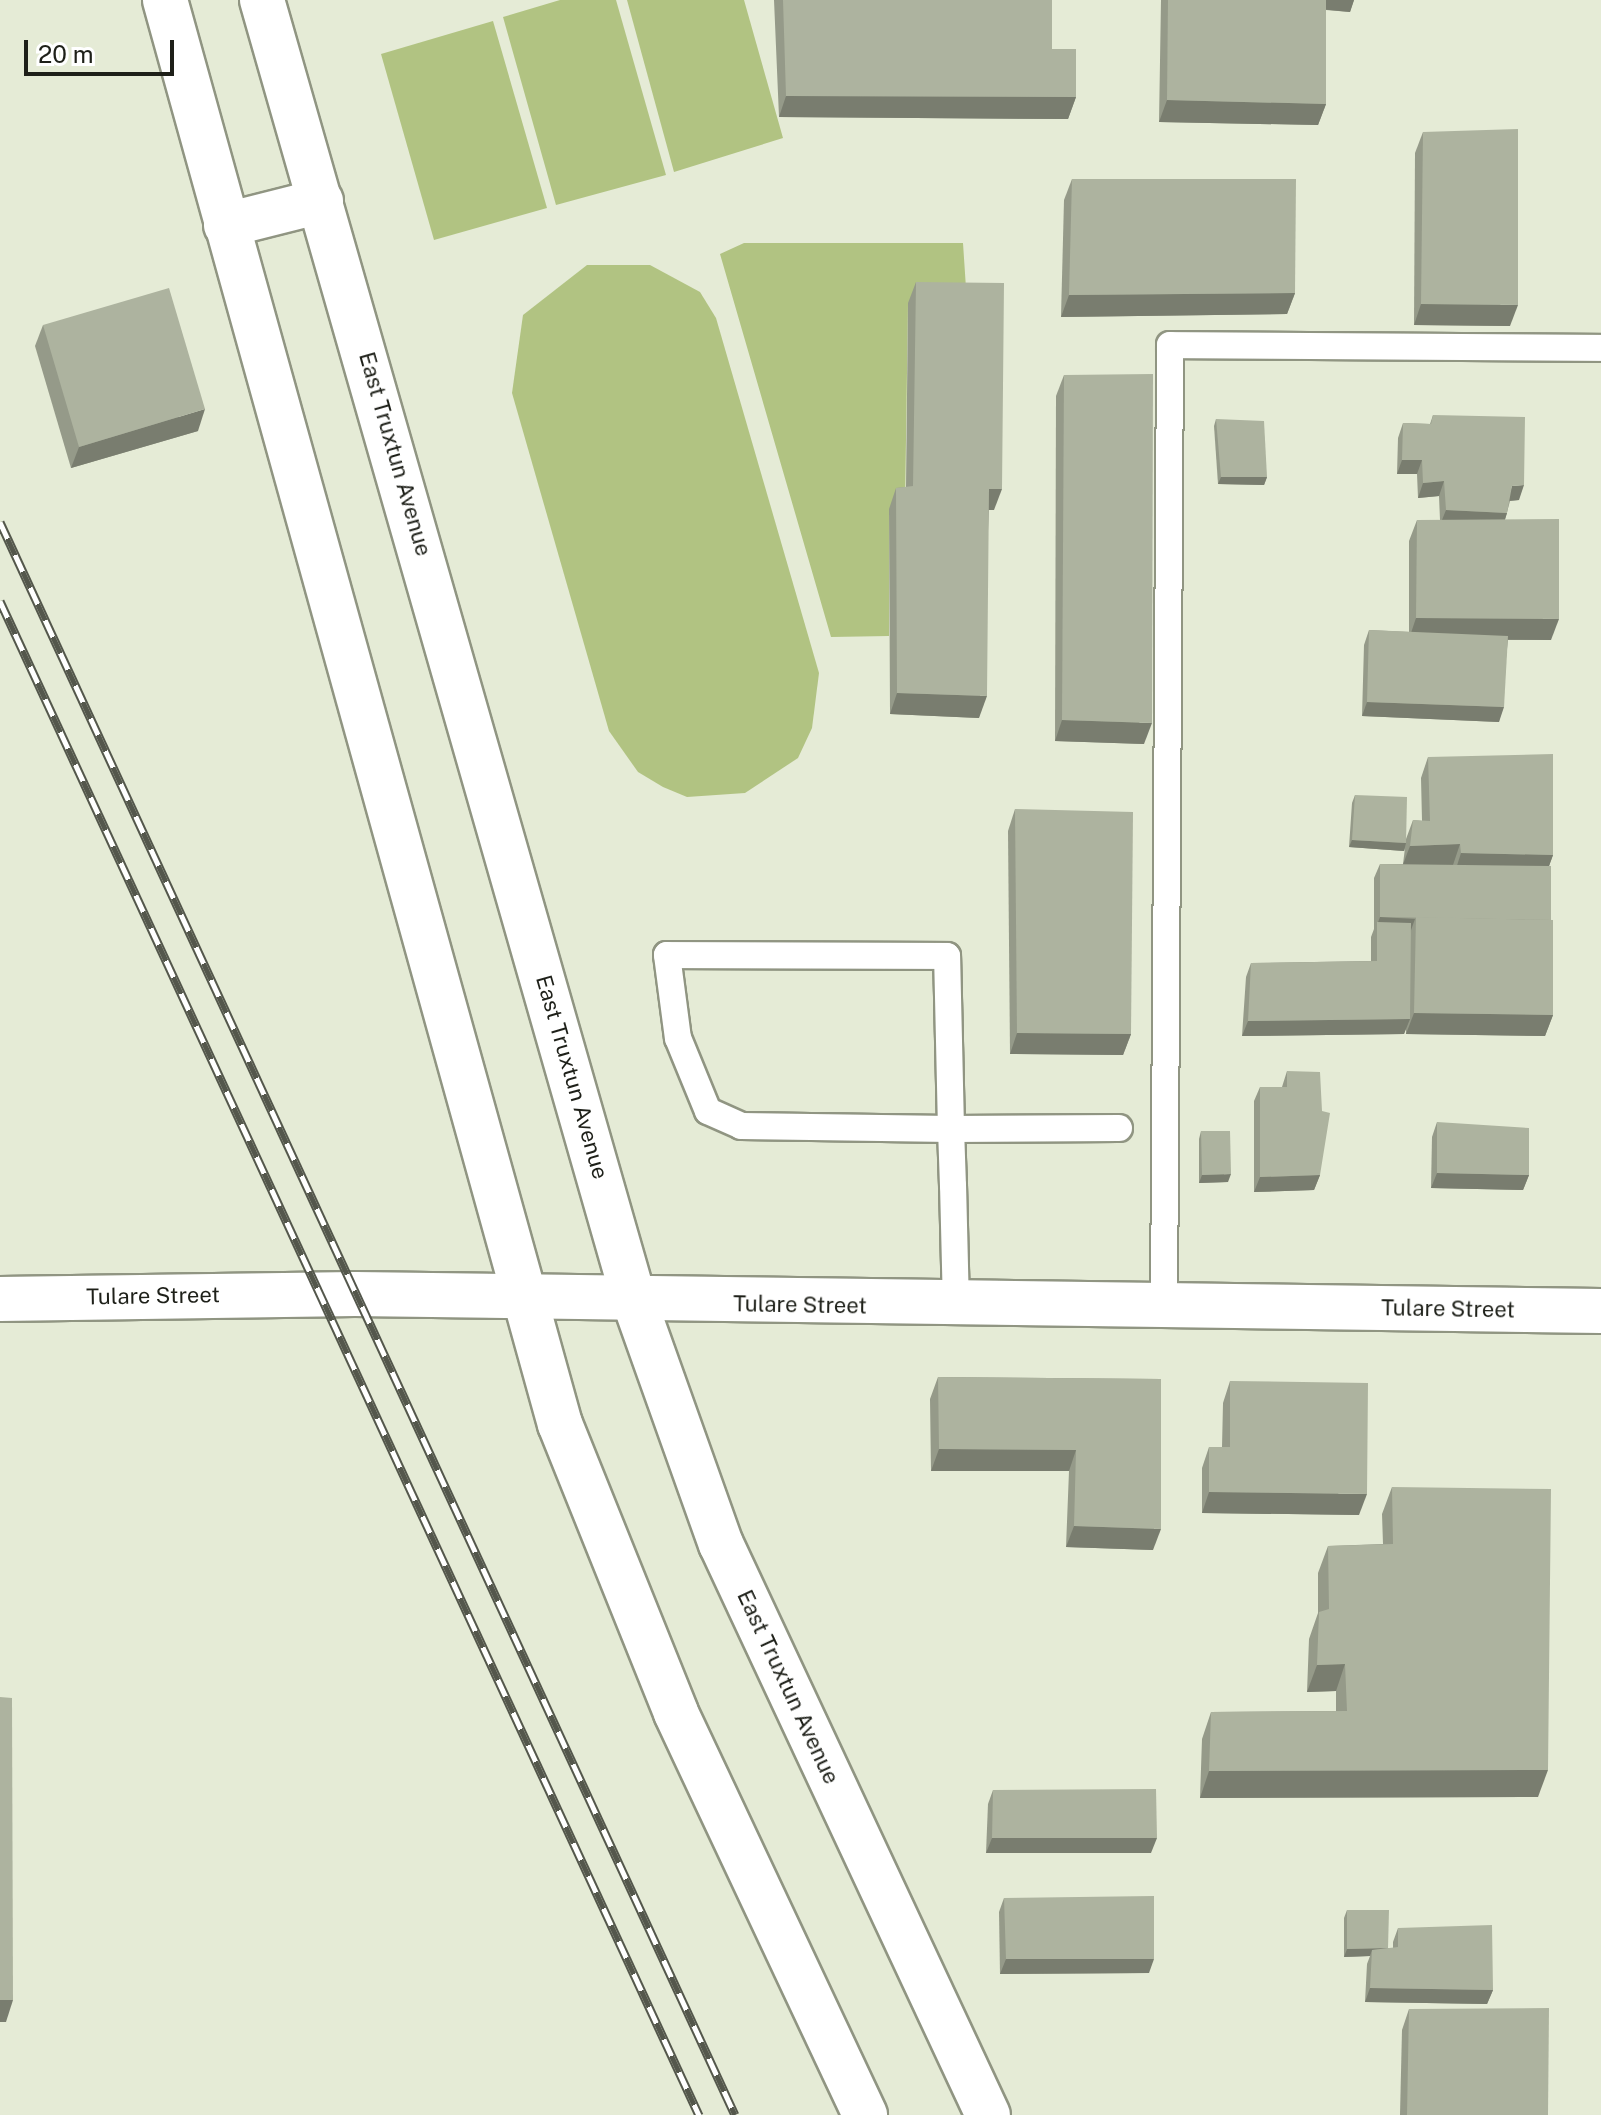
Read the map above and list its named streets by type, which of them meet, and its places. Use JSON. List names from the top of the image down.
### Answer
{
  "streets": {
    "main road": ["East Truxtun Avenue", "Tulare Street"]
  },
  "crossings": [
    ["East Truxtun Avenue", "Tulare Street"]
  ],
  "scale_bar": "20 m"
}
